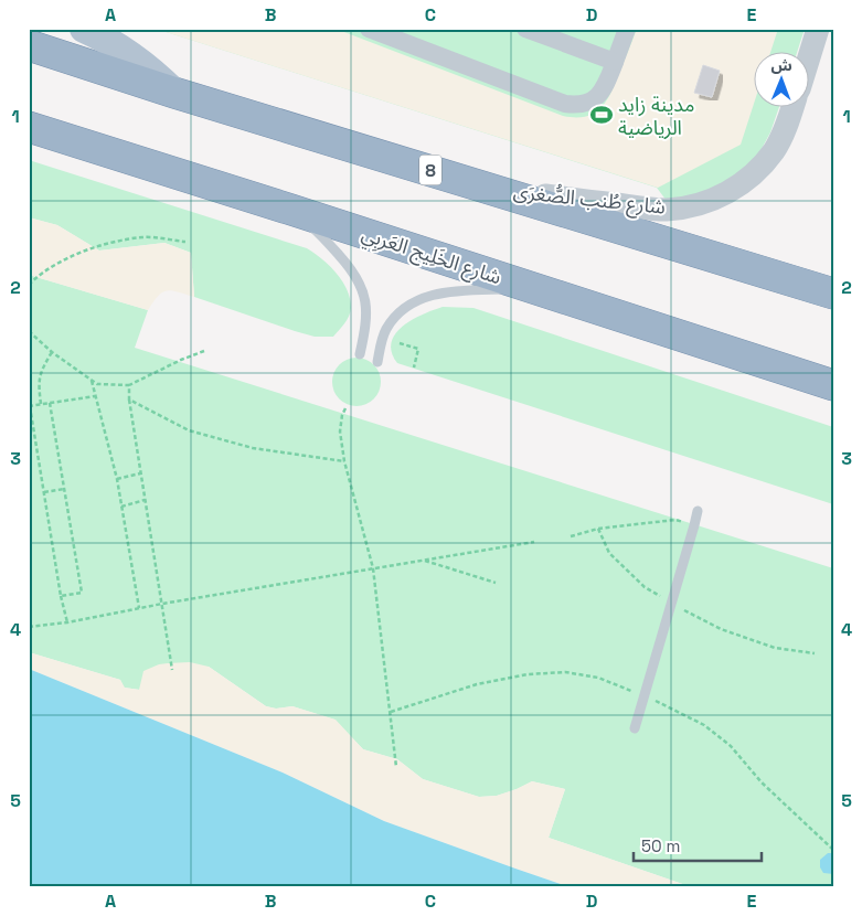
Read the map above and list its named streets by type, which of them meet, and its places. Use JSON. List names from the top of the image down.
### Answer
{
  "streets": {
    "highway": ["8", "شارع الخَلِيج العَربِي"],
    "street": ["شارع طُنب الصُّغرَى"]
  },
  "crossings": [
    ["8", "شارع طُنب الصُّغرَى"]
  ],
  "places": {
    "sports": ["مدينة زايد الرياضية"]
  },
  "scale_bar": "50 m",
  "north": "top",
  "grid": {
    "columns": [
      "A",
      "B",
      "C",
      "D",
      "E"
    ],
    "rows": [
      "1",
      "2",
      "3",
      "4",
      "5"
    ]
  }
}
